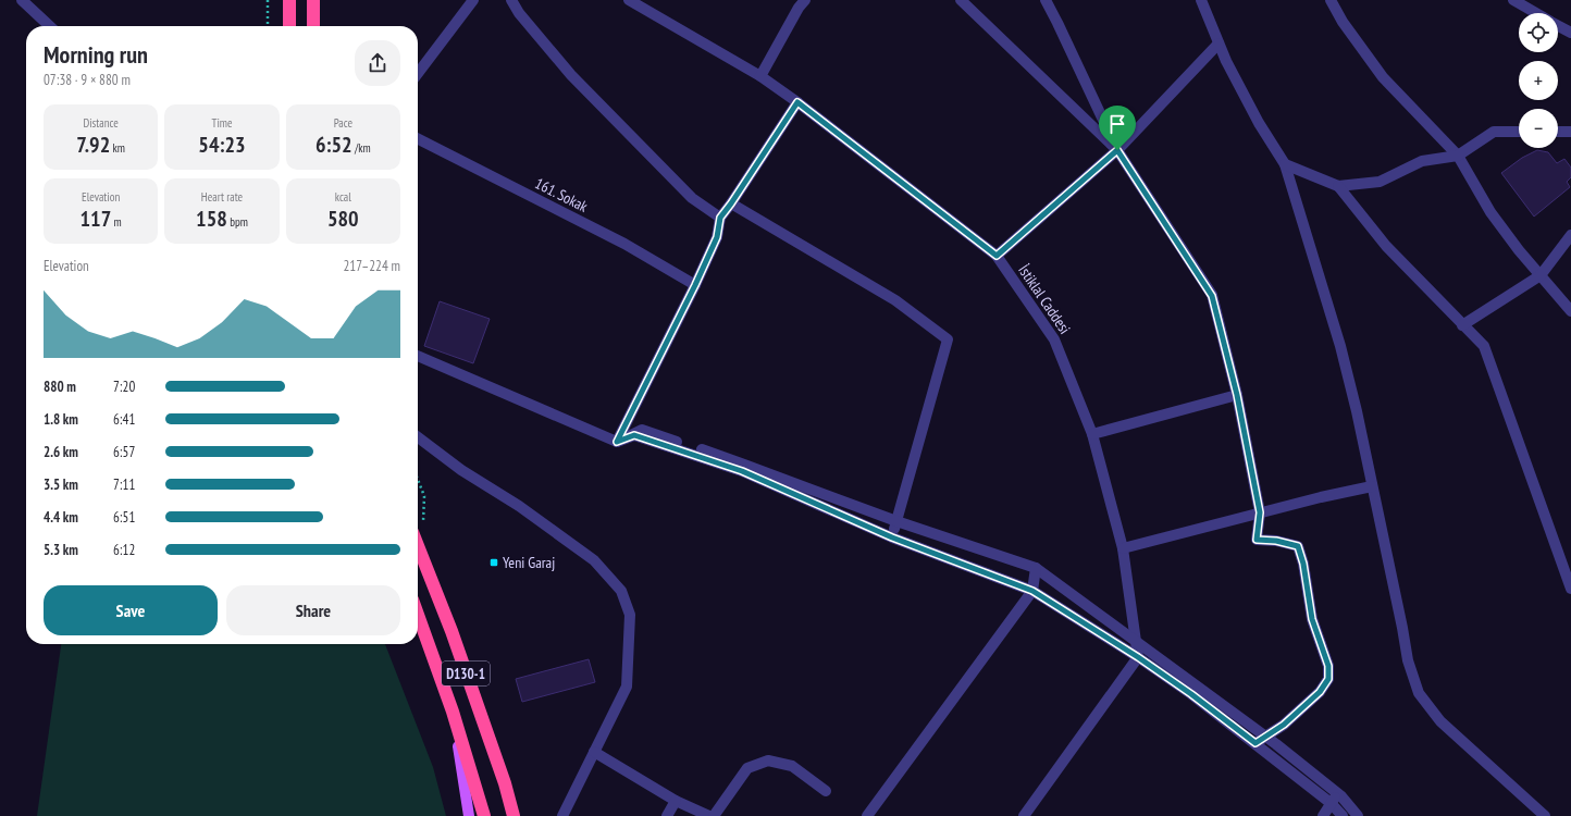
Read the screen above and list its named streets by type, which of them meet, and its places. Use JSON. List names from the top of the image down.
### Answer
{
  "streets": {
    "highway": ["D130-1"],
    "street": ["161. Sokak", "İstiklal Caddesi"]
  },
  "places": {
    "transit": ["Yeni Garaj"]
  },
  "page": {
    "map_buttons": ["+", "−"],
    "heading": ["Morning run", "07:38 · 9 × 880 m"],
    "stats": [
      ["Distance", "7.92 km"],
      ["Time", "54:23"],
      ["Pace", "6:52 /km"],
      ["Elevation", "117 m"],
      ["Heart rate", "158 bpm"],
      ["kcal", "580"]
    ],
    "chart": ["Elevation", "217–224 m"],
    "list": [
      {
        "name": "880 m",
        "note": "7:20"
      },
      {
        "name": "1.8 km",
        "note": "6:41"
      },
      {
        "name": "2.6 km",
        "note": "6:57"
      },
      {
        "name": "3.5 km",
        "note": "7:11"
      },
      {
        "name": "4.4 km",
        "note": "6:51"
      },
      {
        "name": "5.3 km",
        "note": "6:12"
      }
    ],
    "buttons": ["Save", "Share"]
  }
}
